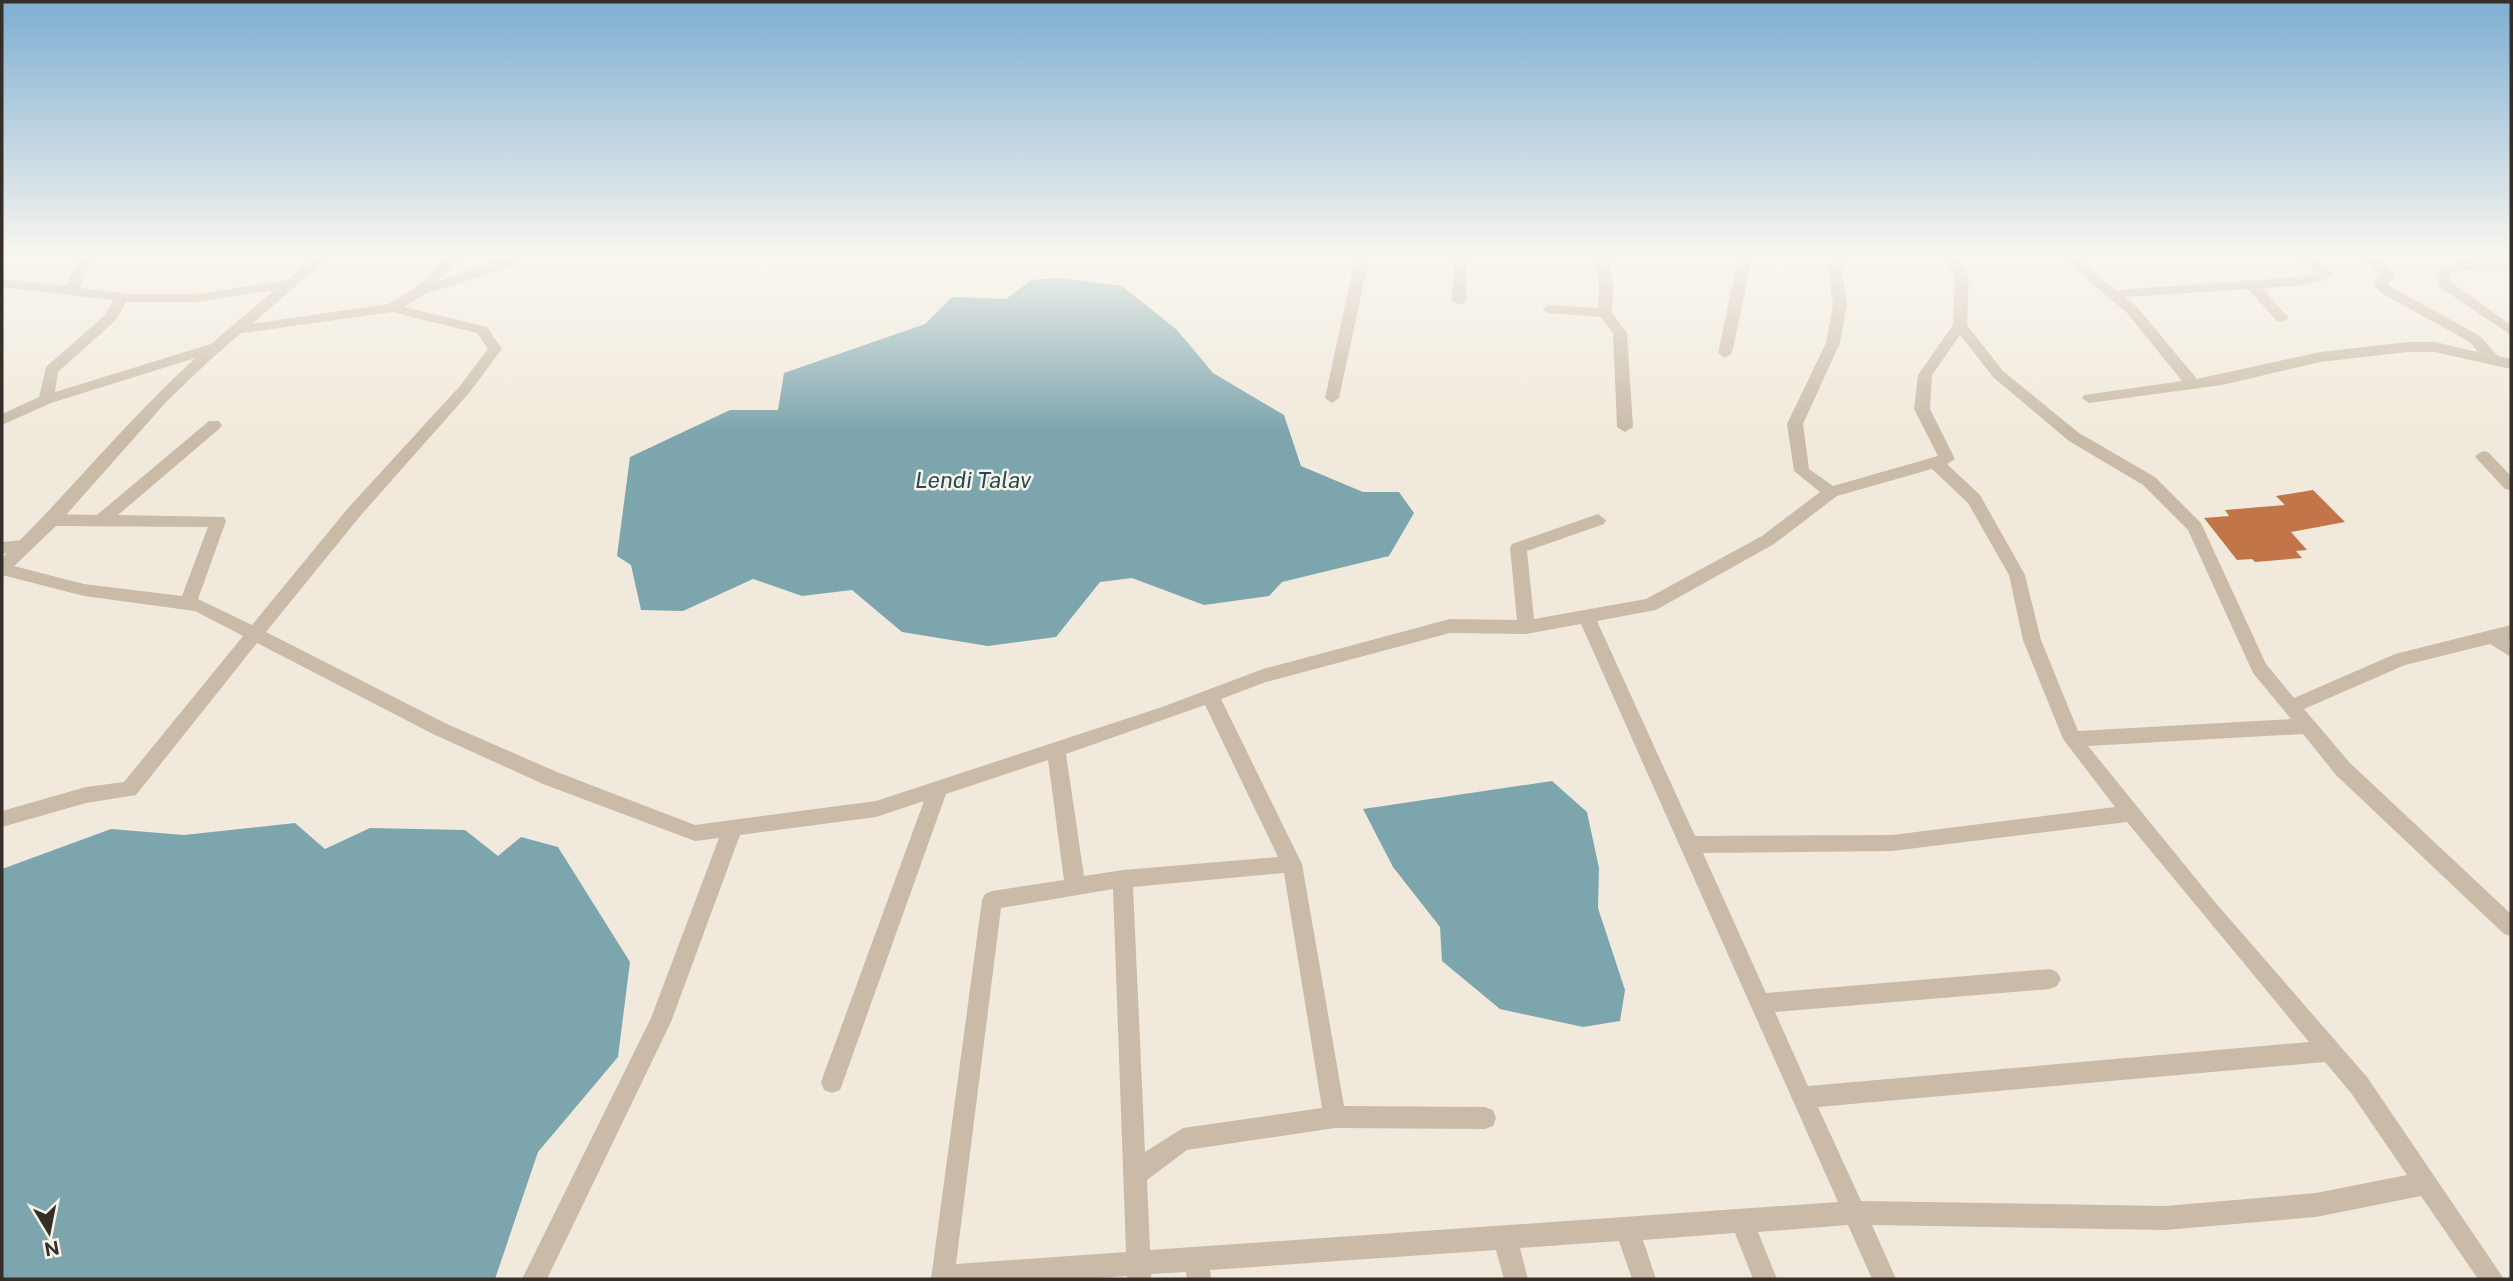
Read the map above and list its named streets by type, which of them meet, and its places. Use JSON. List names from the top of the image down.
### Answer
{
  "water": ["Lendi Talav"],
  "north": "bottom"
}
